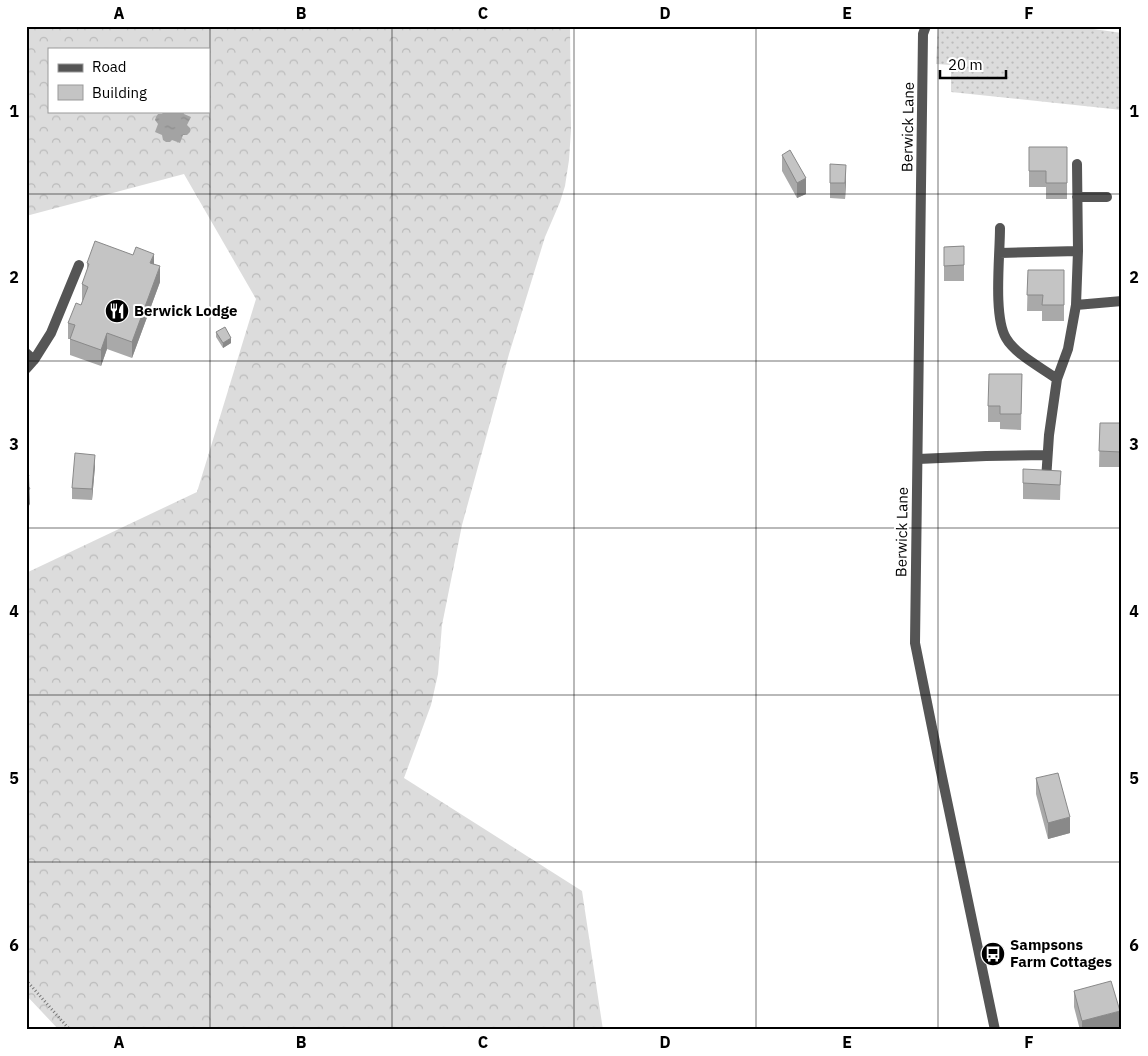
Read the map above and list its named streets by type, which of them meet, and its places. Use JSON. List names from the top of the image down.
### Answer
{
  "streets": {
    "street": ["Berwick Lane"]
  },
  "places": {
    "restaurant": ["Berwick Lodge"],
    "bus stop": ["Sampsons Farm Cottages"]
  },
  "legend": ["Road", "Building"],
  "scale_bar": "20 m",
  "grid": {
    "columns": [
      "A",
      "B",
      "C",
      "D",
      "E",
      "F"
    ],
    "rows": [
      "1",
      "2",
      "3",
      "4",
      "5",
      "6"
    ]
  }
}
